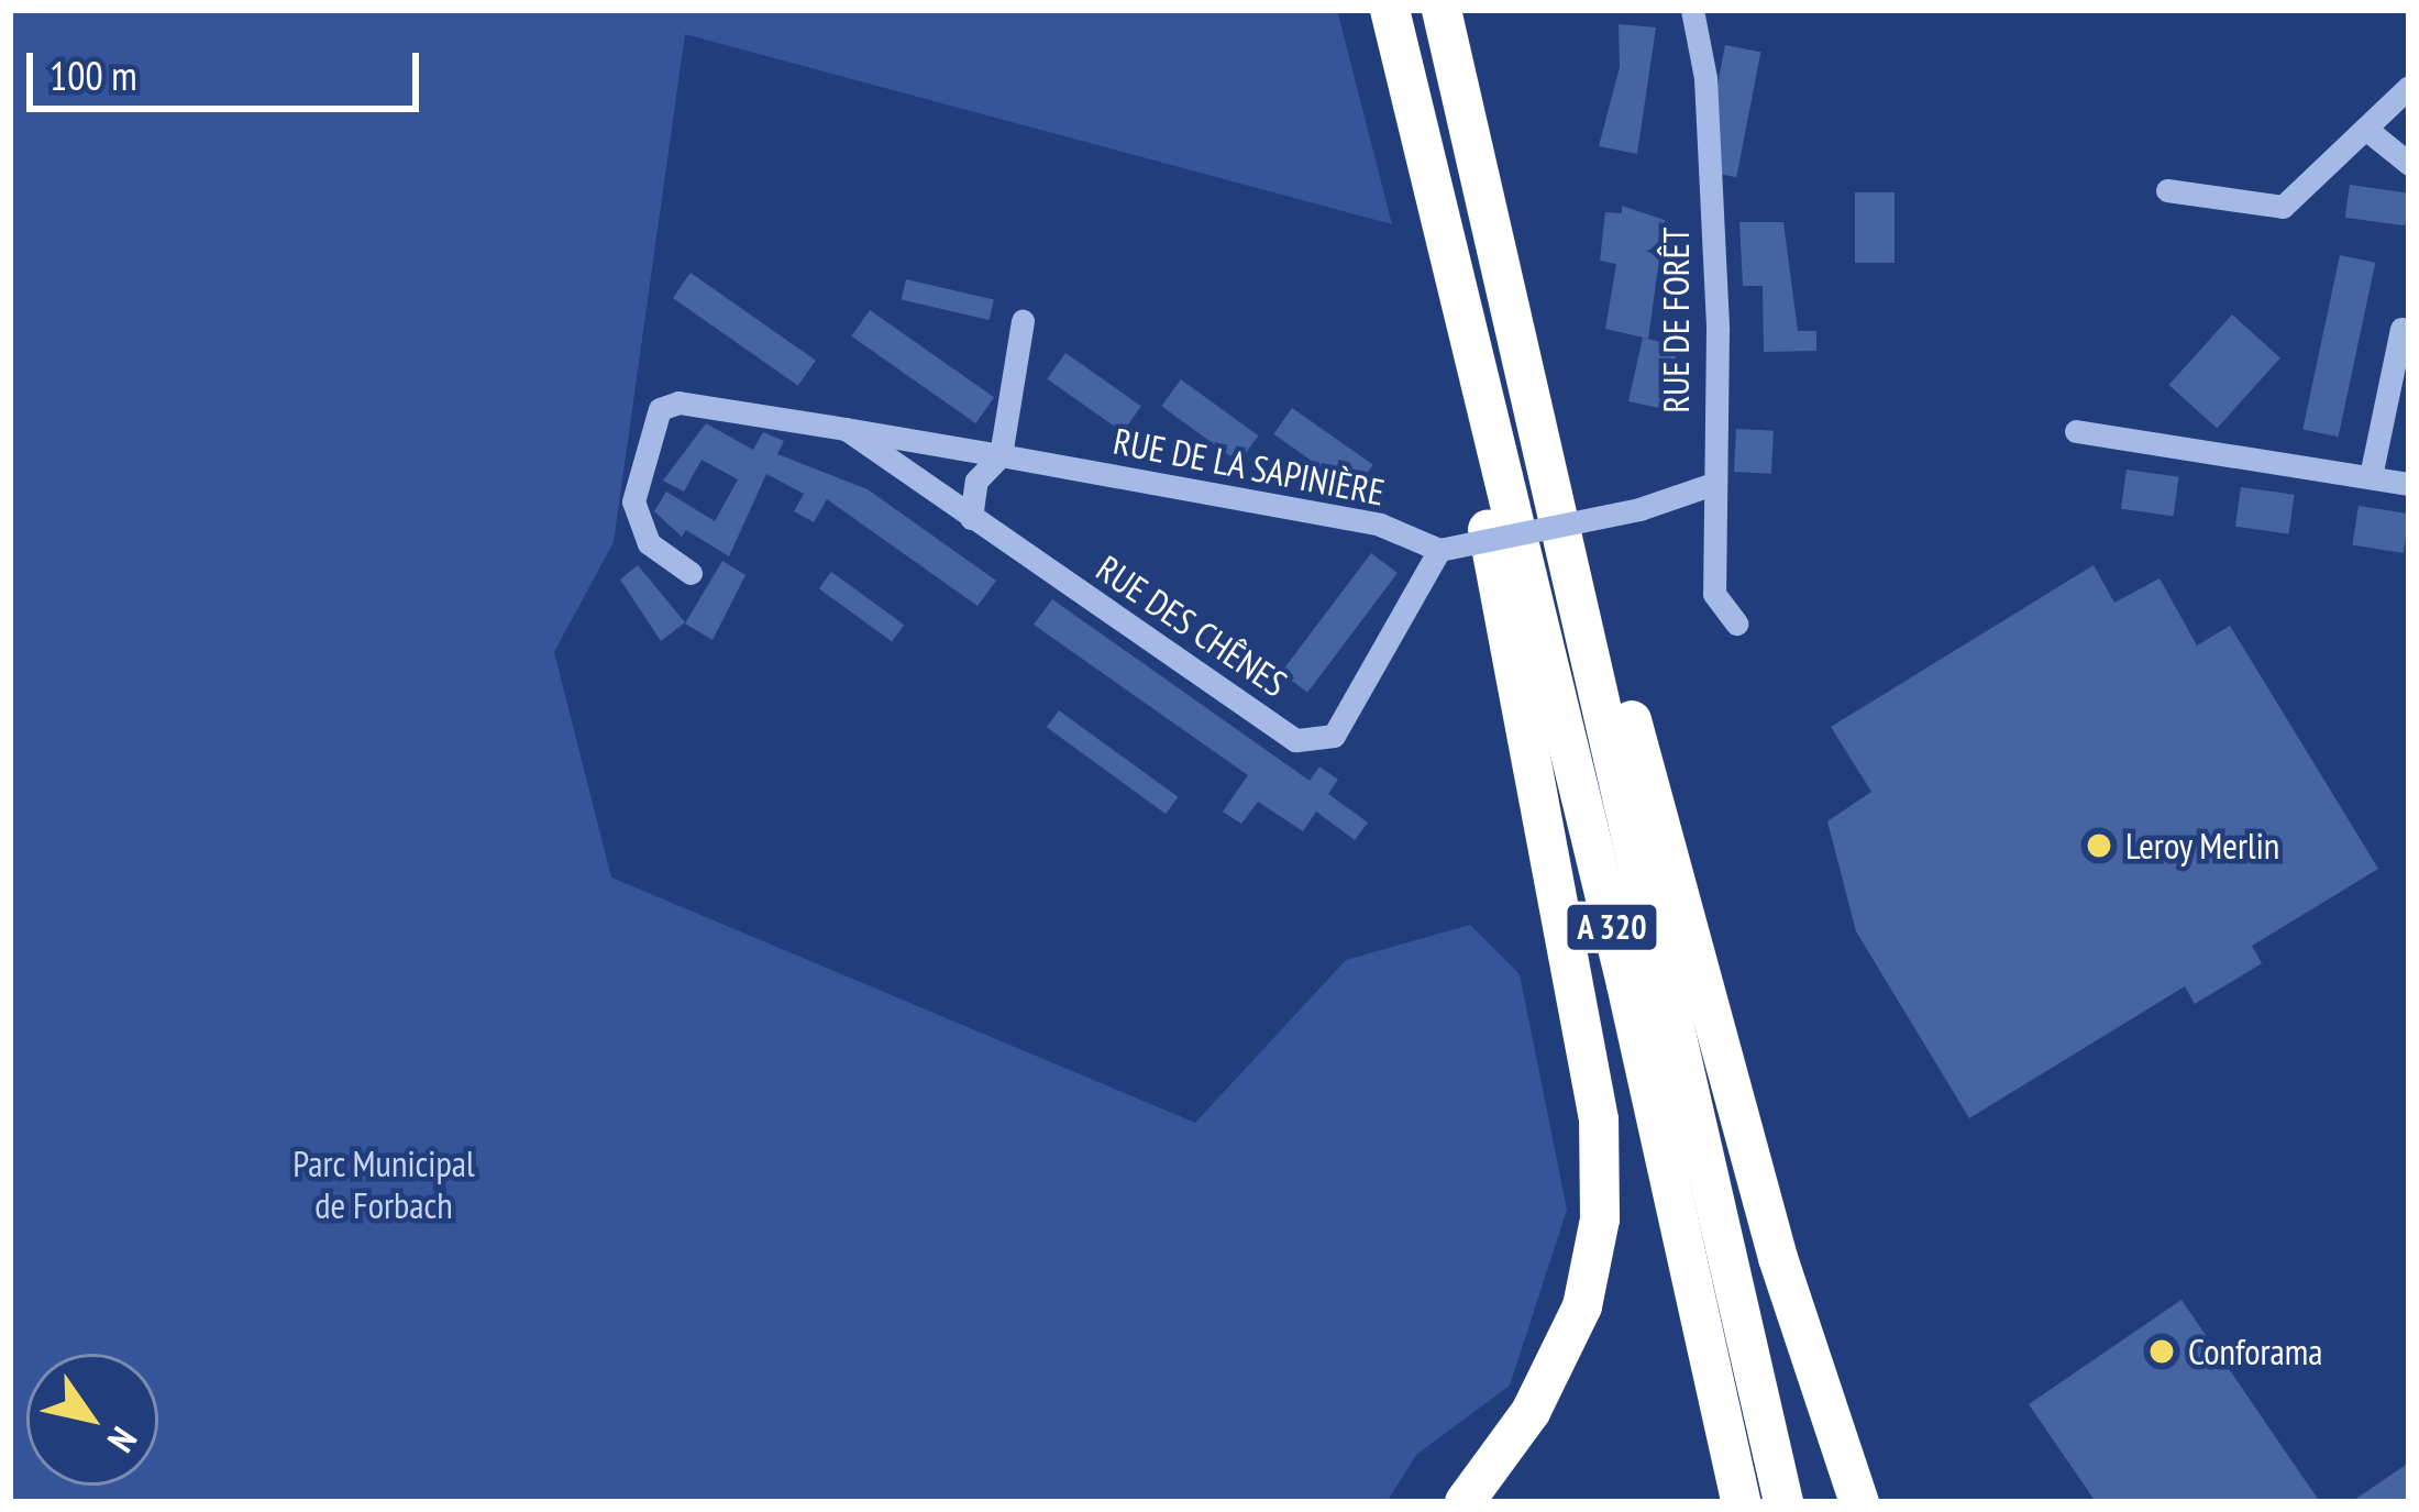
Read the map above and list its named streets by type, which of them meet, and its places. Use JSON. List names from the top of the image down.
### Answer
{
  "streets": {
    "highway": ["A 320"],
    "street": ["RUE DE FORÊT", "RUE DE LA SAPINIÈRE", "RUE DES CHÊNES"]
  },
  "crossings": [
    ["RUE DE LA SAPINIÈRE", "RUE DES CHÊNES"]
  ],
  "parks": ["Parc Municipal de Forbach"],
  "places": ["Leroy Merlin", "Conforama"],
  "scale_bar": "100 m",
  "north": "bottom right"
}
